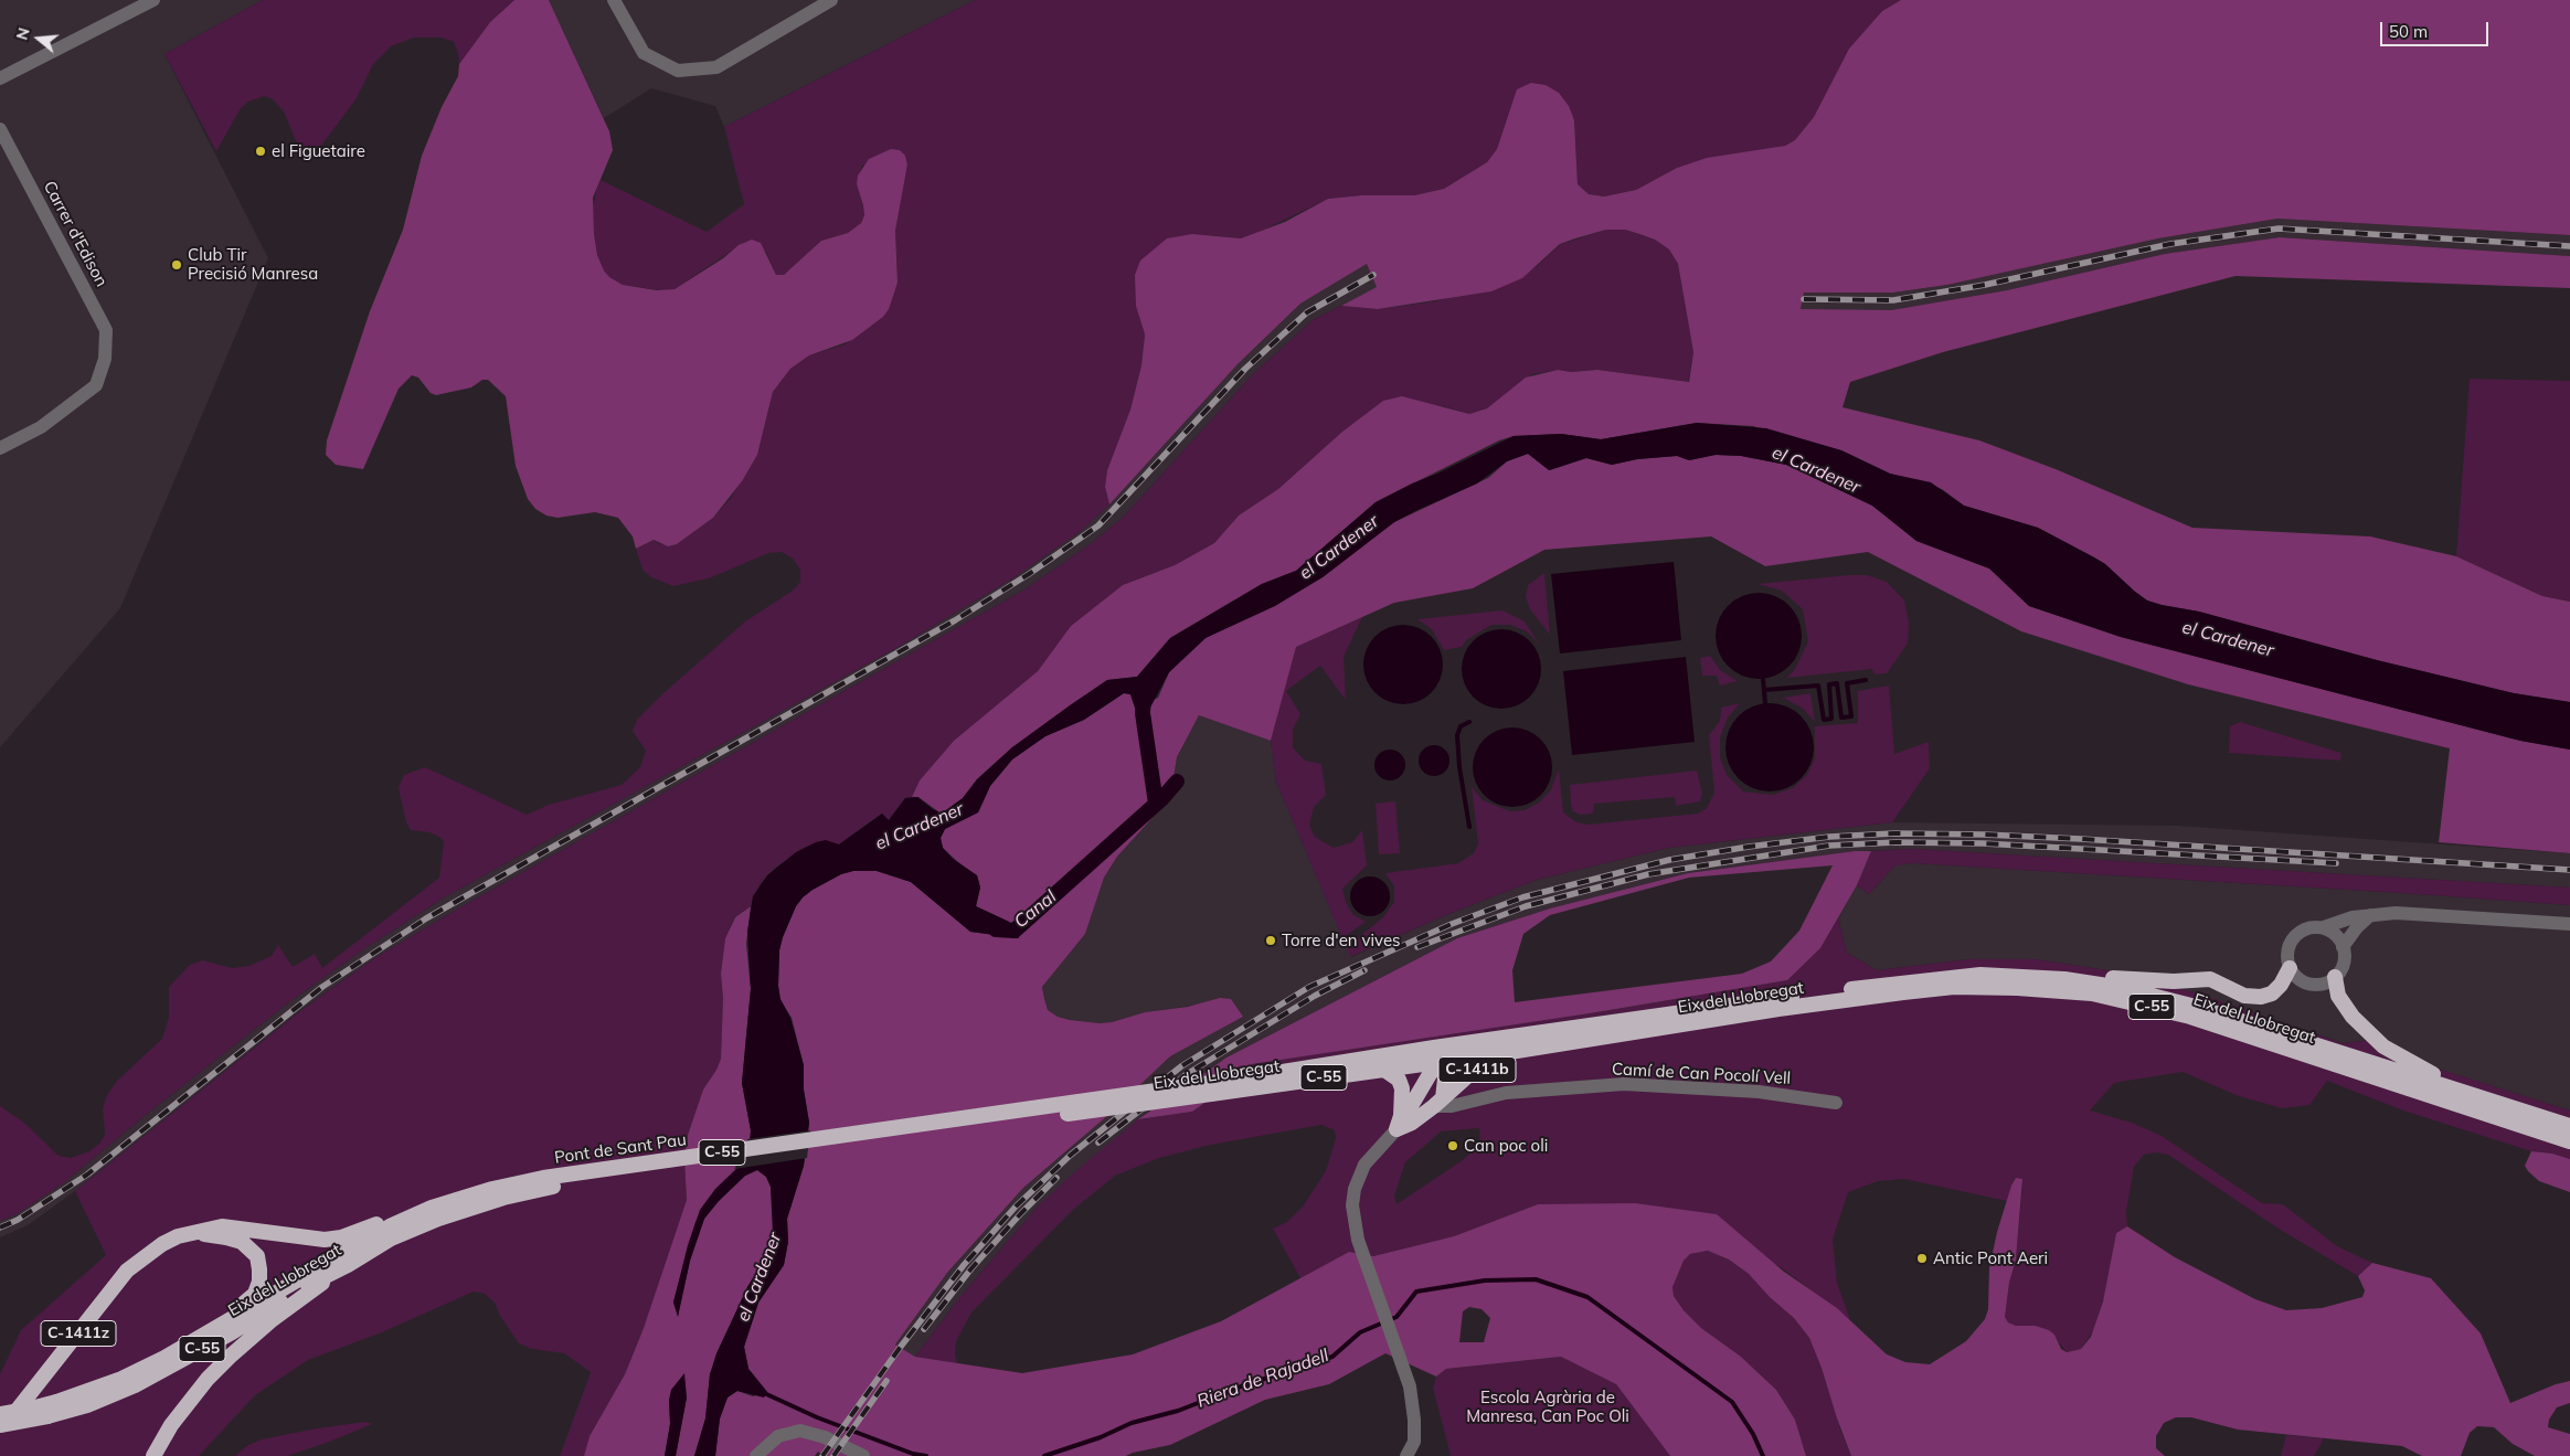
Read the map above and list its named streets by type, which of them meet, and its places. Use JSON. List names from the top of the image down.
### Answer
{
  "streets": {
    "highway": [
      "Eix del Llobregat",
      "C-55",
      "C-1411b",
      "Pont de Sant Pau",
      "C-1411z"
    ],
    "street": ["Carrer d'Edison", "Camí de Can Pocolí Vell"]
  },
  "crossings": [
    ["Eix del Llobregat", "C-1411b"],
    ["Eix del Llobregat", "Pont de Sant Pau"],
    ["Eix del Llobregat", "C-1411z"],
    ["C-1411b", "Camí de Can Pocolí Vell"]
  ],
  "water": ["el Cardener", "Canal", "Riera de Rajadell"],
  "parks": ["Escola Agrària de Manresa, Can Poc Oli"],
  "places": [
    "el Figuetaire",
    "Club Tir Precisió Manresa",
    "Torre d'en vives",
    "Can poc oli",
    "Antic Pont Aeri"
  ],
  "scale_bar": "50 m",
  "north": "left"
}
